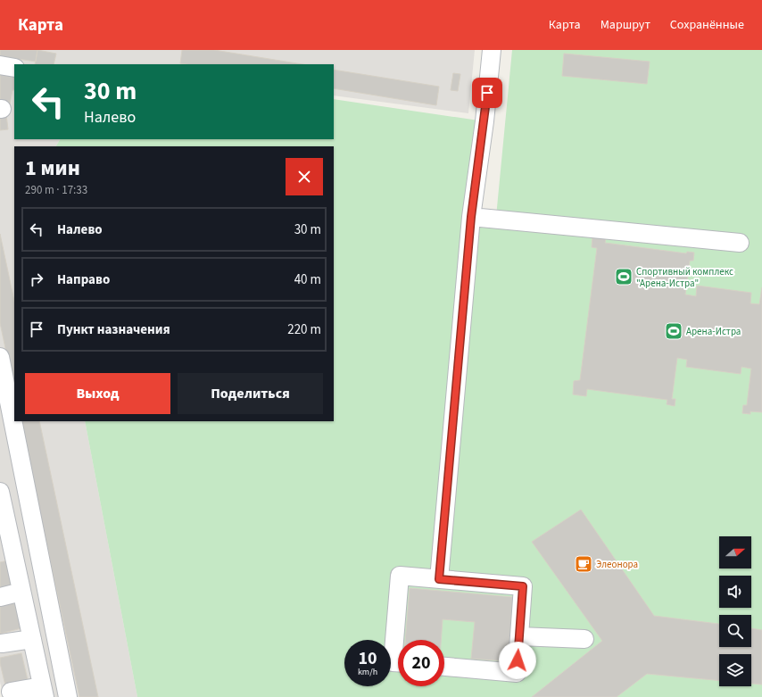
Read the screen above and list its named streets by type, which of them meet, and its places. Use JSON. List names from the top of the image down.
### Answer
{
  "places": {
    "sports": ["Спортивный комплекс \"Арена-Истра\"", "Арена-Истра"],
    "cafe": ["Элеонора"]
  },
  "north": "right",
  "page": {
    "header": "Карта",
    "nav": ["Карта", "Маршрут", "Сохранённые"],
    "turn": ["30 m", "Налево"],
    "heading": ["1 мин", "290 m · 17:33"],
    "list": [
      {
        "name": "Налево",
        "value": "30 m"
      },
      {
        "name": "Направо",
        "value": "40 m"
      },
      {
        "name": "Пункт назначения",
        "value": "220 m"
      }
    ],
    "buttons": ["Выход", "Поделиться"],
    "speed": "10 km/h",
    "limit": "20"
  }
}
